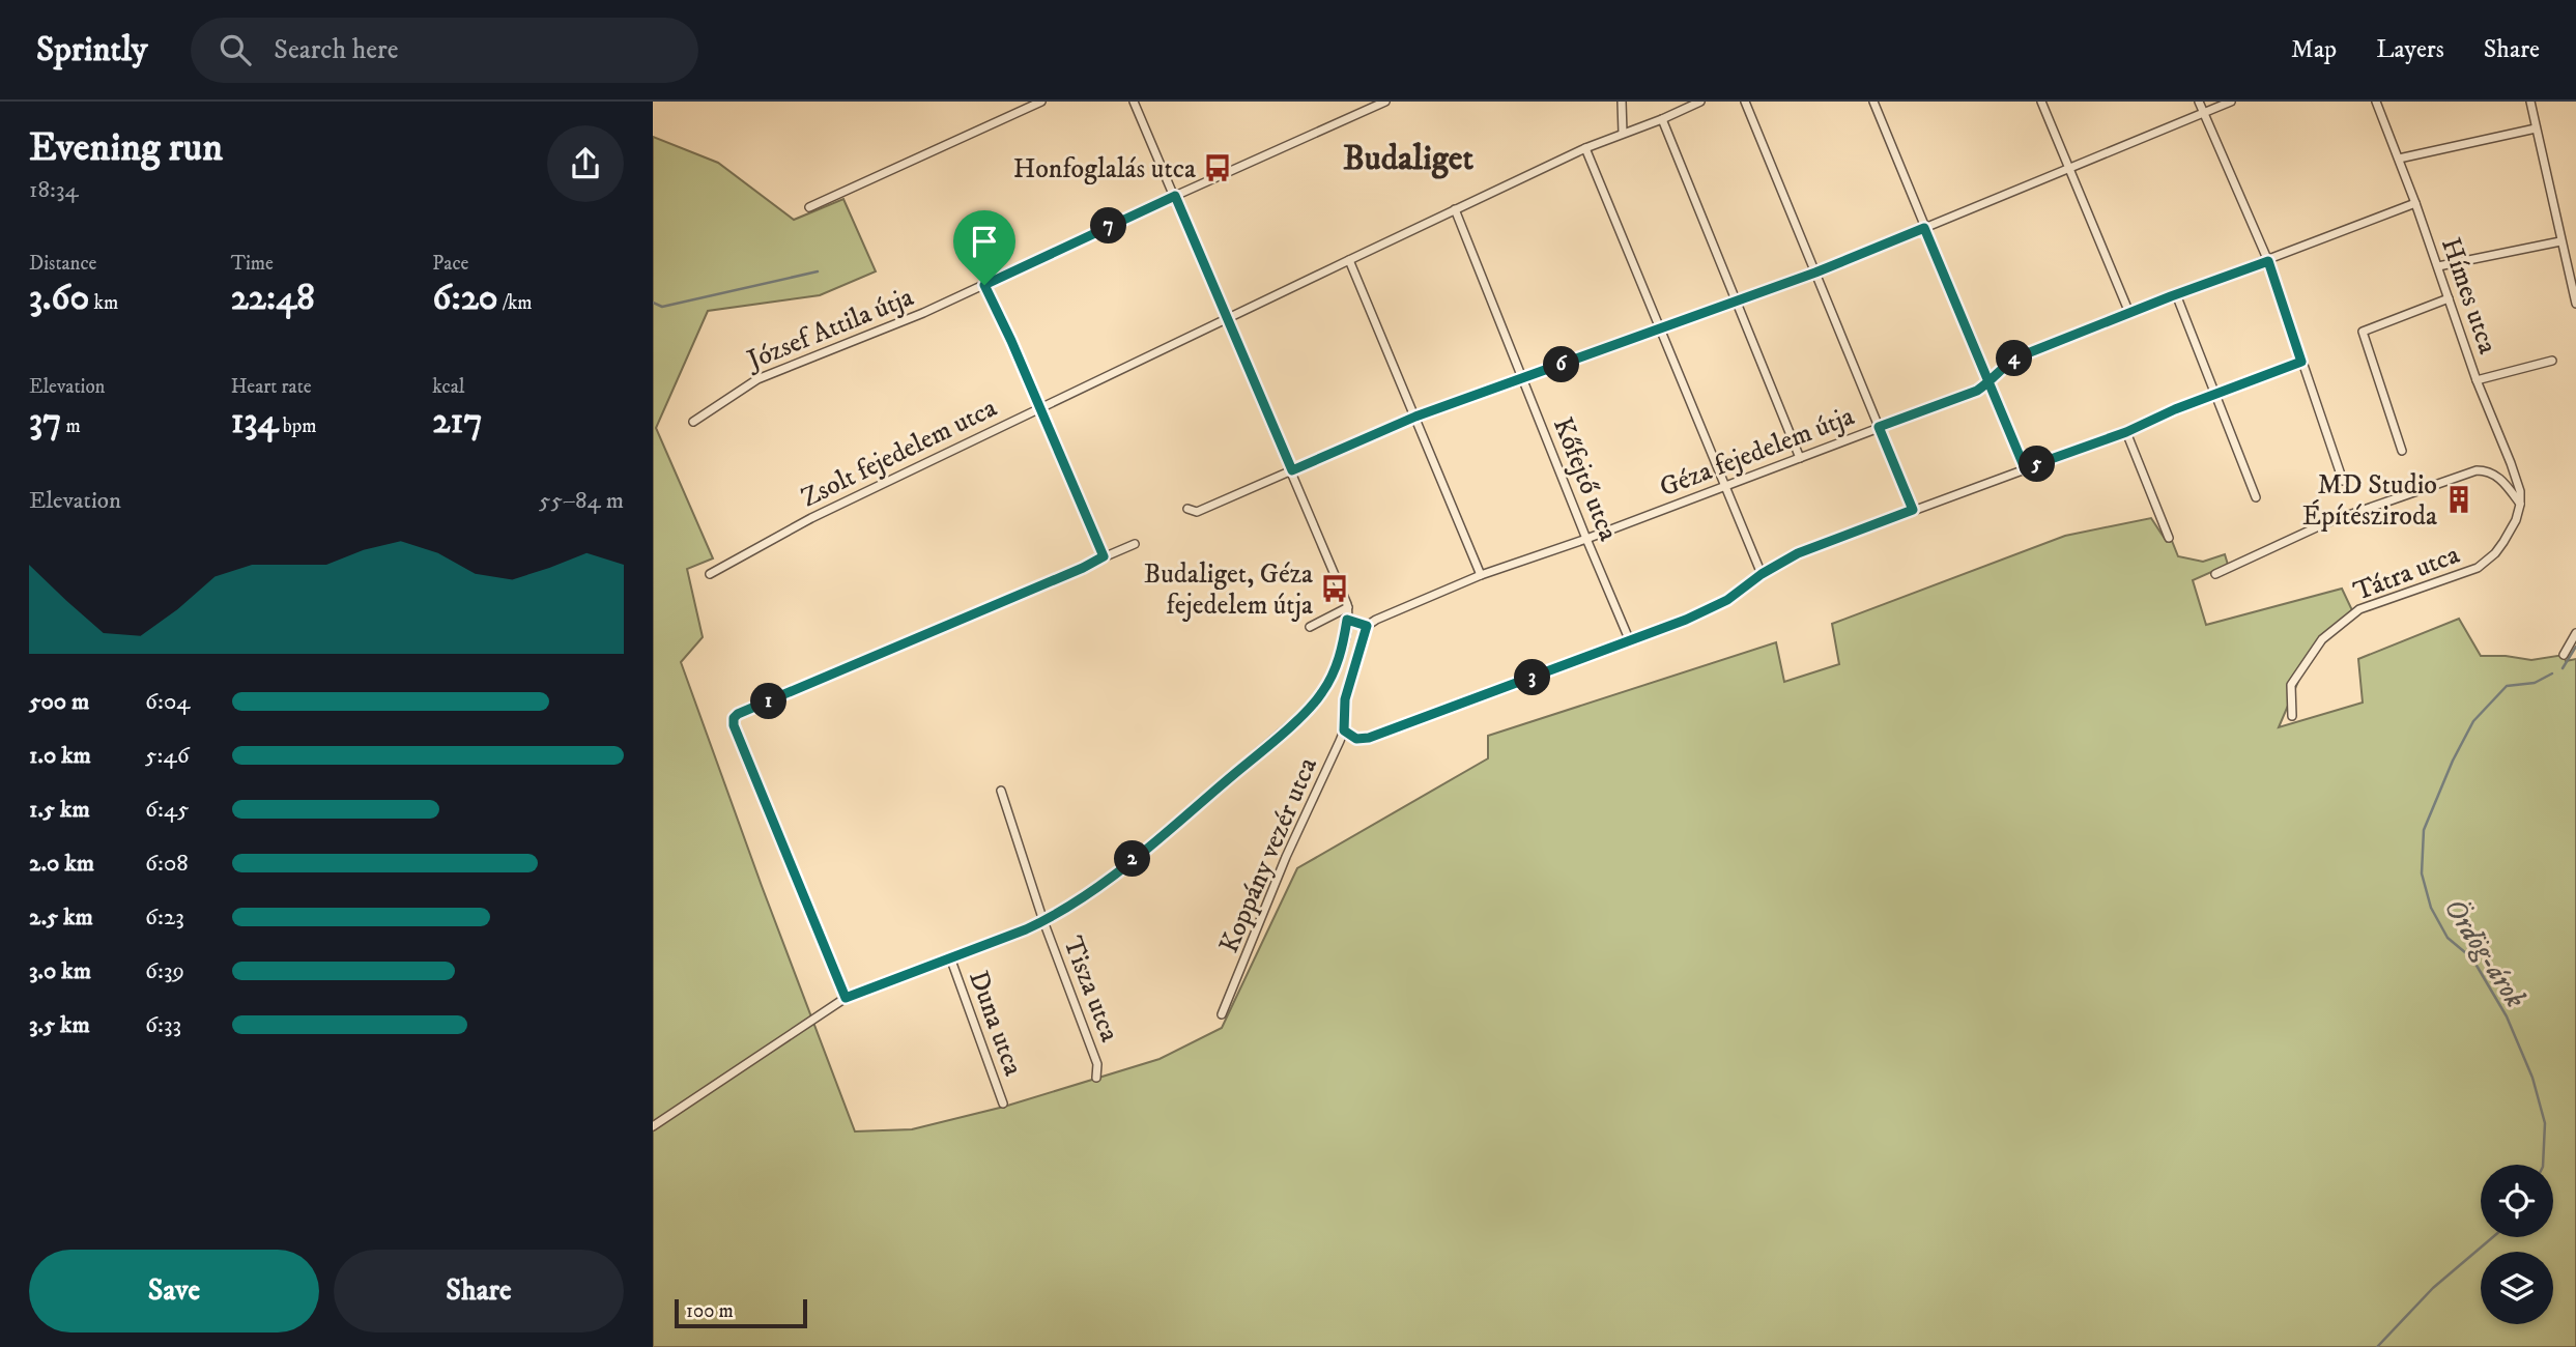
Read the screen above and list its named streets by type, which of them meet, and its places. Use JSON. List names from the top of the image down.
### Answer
{
  "streets": {
    "street": [
      "Hímes utca",
      "József Attila útja",
      "Géza fejedelem útja",
      "Zsolt fejedelem utca",
      "Kőfejtő utca",
      "Tátra utca",
      "Koppány vezér utca",
      "Tisza utca",
      "Duna utca"
    ]
  },
  "crossings": [
    ["Hímes utca", "Géza fejedelem útja"],
    ["Hímes utca", "Tátra utca"],
    ["Géza fejedelem útja", "Kőfejtő utca"],
    ["Géza fejedelem útja", "Koppány vezér utca"],
    ["Zsolt fejedelem utca", "Kőfejtő utca"]
  ],
  "districts": ["Budaliget"],
  "water": ["Ördög-árok"],
  "places": {
    "bus stop": ["Honfoglalás utca", "Budaliget, Géza fejedelem útja"],
    "building": ["MD Studio Építésziroda"]
  },
  "scale_bar": "100 m",
  "page": {
    "header": "Sprintly",
    "search": "Search here",
    "nav": ["Map", "Layers", "Share"],
    "heading": ["Evening run", "18:34"],
    "pins": [
      "7",
      "4",
      "6",
      "5",
      "3",
      "1",
      "2"
    ],
    "stats": [
      ["Distance", "3.60 km"],
      ["Time", "22:48"],
      ["Pace", "6:20 /km"],
      ["Elevation", "37 m"],
      ["Heart rate", "134 bpm"],
      ["kcal", "217"]
    ],
    "chart": ["Elevation", "55–84 m"],
    "list": [
      {
        "name": "500 m",
        "note": "6:04"
      },
      {
        "name": "1.0 km",
        "note": "5:46"
      },
      {
        "name": "1.5 km",
        "note": "6:45"
      },
      {
        "name": "2.0 km",
        "note": "6:08"
      },
      {
        "name": "2.5 km",
        "note": "6:23"
      },
      {
        "name": "3.0 km",
        "note": "6:39"
      },
      {
        "name": "3.5 km",
        "note": "6:33"
      }
    ],
    "buttons": ["Save", "Share"],
    "scale": "100 m"
  }
}
